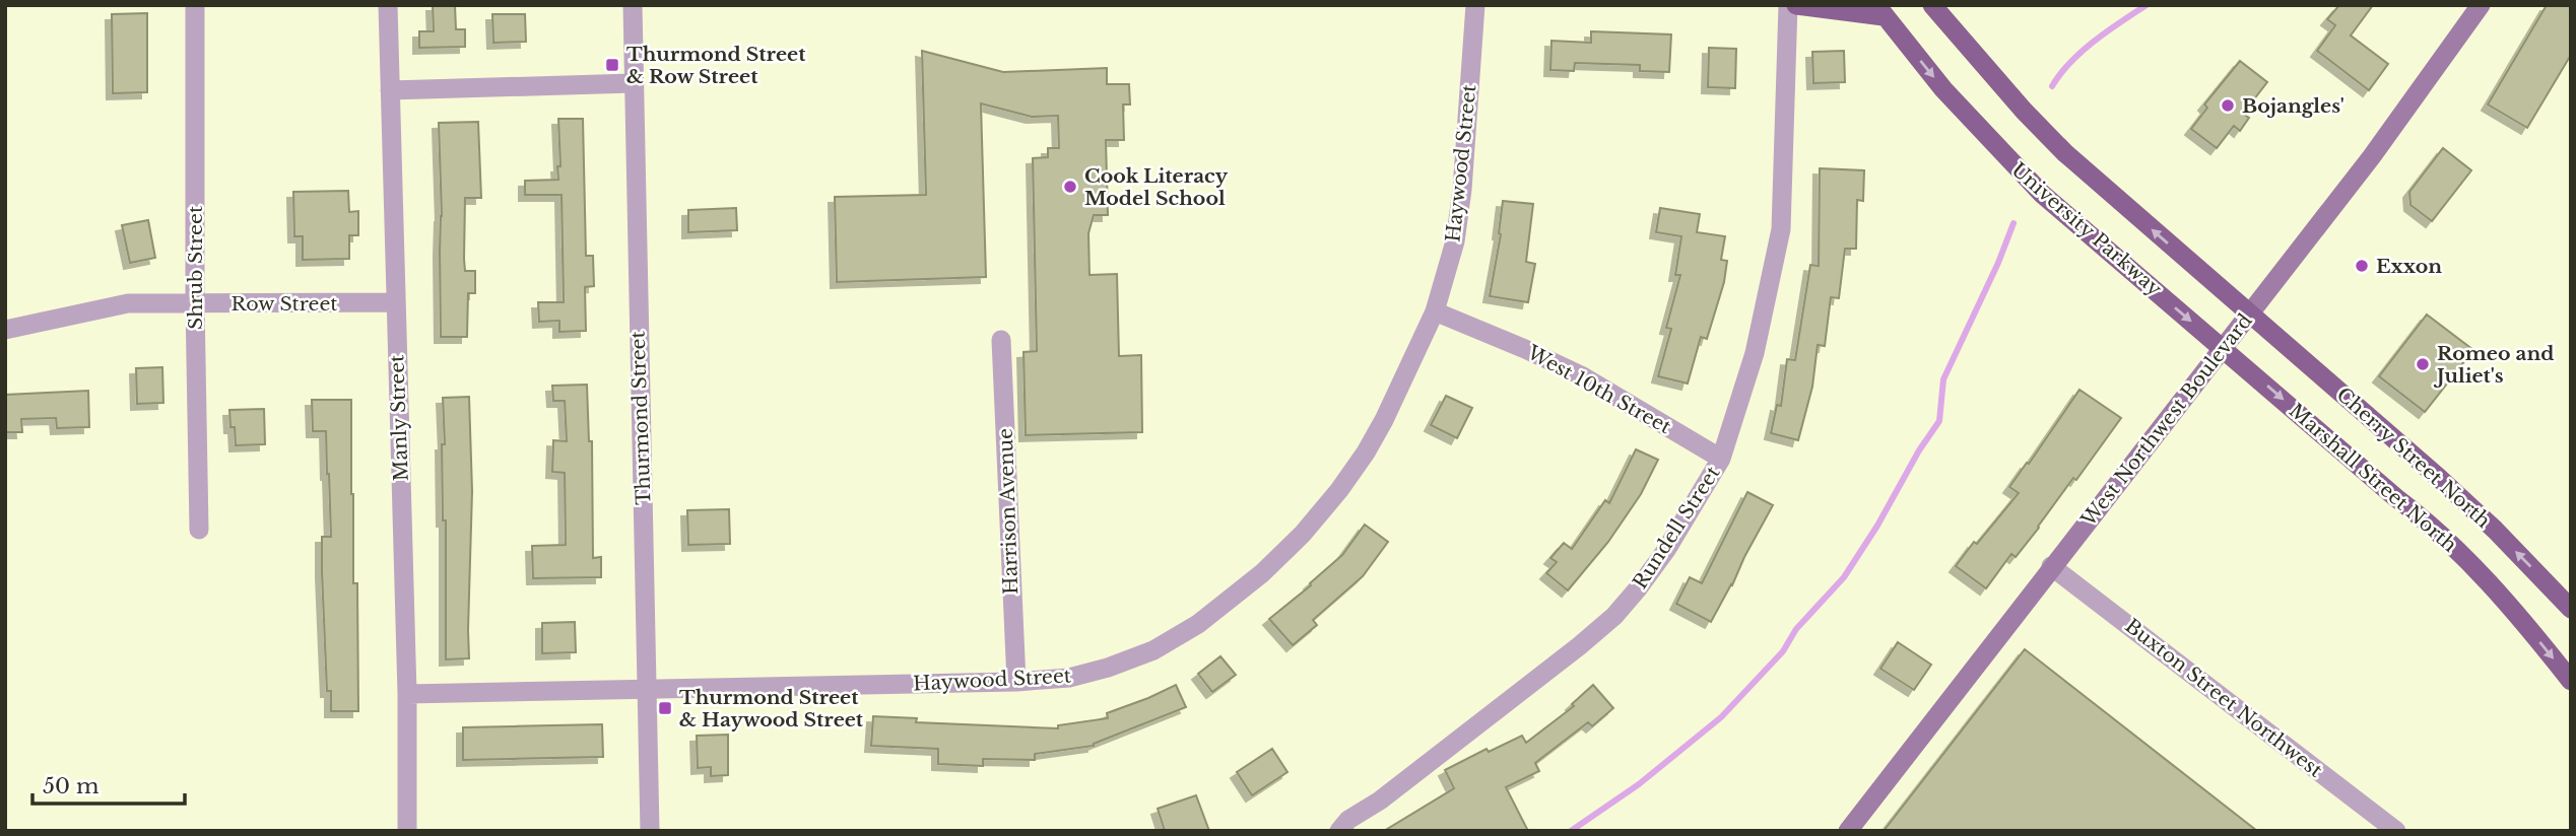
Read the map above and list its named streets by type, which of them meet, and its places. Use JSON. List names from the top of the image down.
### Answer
{
  "streets": {
    "main road": [
      "University Parkway",
      "West Northwest Boulevard",
      "Cherry Street North",
      "Marshall Street North"
    ],
    "street": [
      "Haywood Street",
      "Shrub Street",
      "Row Street",
      "West 10th Street",
      "Manly Street",
      "Thurmond Street",
      "Harrison Avenue",
      "Rundell Street",
      "Buxton Street Northwest"
    ]
  },
  "crossings": [
    ["Haywood Street", "West 10th Street"],
    ["Haywood Street", "Manly Street"],
    ["Haywood Street", "Thurmond Street"],
    ["Haywood Street", "Harrison Avenue"],
    ["University Parkway", "West Northwest Boulevard"],
    ["University Parkway", "Marshall Street North"],
    ["Shrub Street", "Row Street"],
    ["Row Street", "Manly Street"],
    ["West 10th Street", "Rundell Street"],
    ["West Northwest Boulevard", "Cherry Street North"],
    ["West Northwest Boulevard", "Marshall Street North"],
    ["West Northwest Boulevard", "Buxton Street Northwest"]
  ],
  "one_way": ["Cherry Street North", "Marshall Street North"],
  "places": {
    "transit": ["Thurmond Street & Row Street", "Thurmond Street & Haywood Street"],
    "other": [
      "Bojangles'",
      "Cook Literacy Model School",
      "Exxon",
      "Romeo and Juliet's"
    ]
  },
  "scale_bar": "50 m"
}
